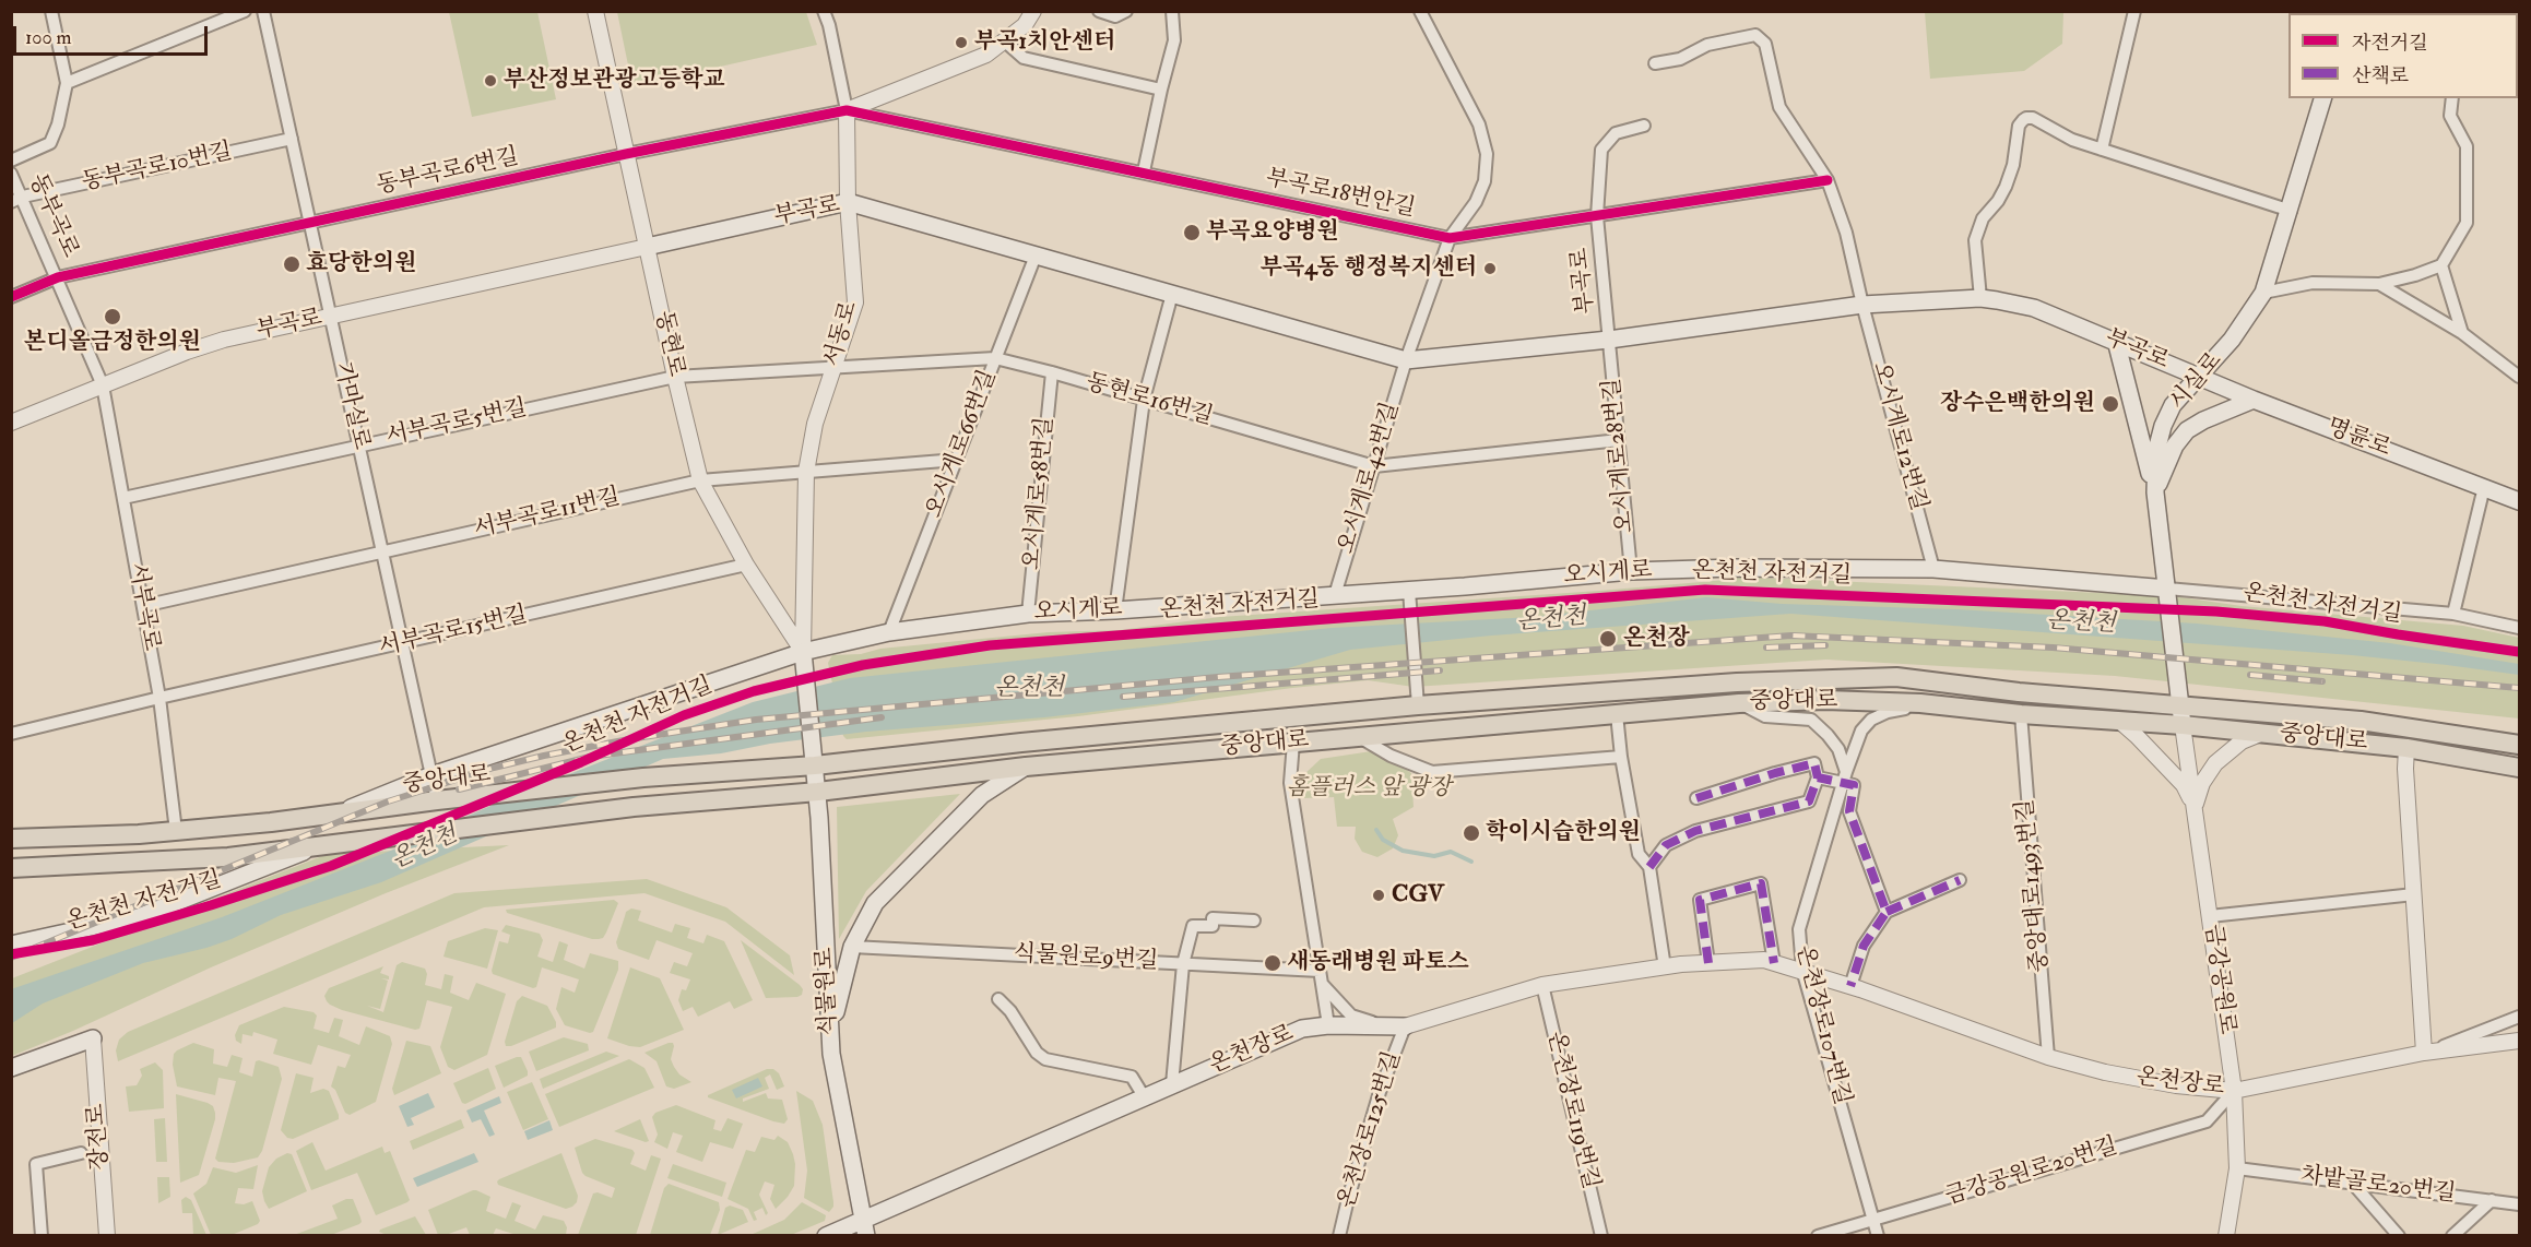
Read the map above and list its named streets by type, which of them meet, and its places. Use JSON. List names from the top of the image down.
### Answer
{
  "streets": {
    "main road": [
      "부곡로",
      "시실로",
      "명륜로",
      "오시게로",
      "중앙대로",
      "식물원로",
      "온천장로"
    ],
    "street": [
      "동부곡로10번길",
      "동부곡로6번길",
      "부곡로18번안길",
      "동부곡로",
      "서동로",
      "동현로",
      "동현로16번길",
      "가마실로",
      "서부곡로5번길",
      "오시게로12번길",
      "오시게로66번길",
      "오시게로28번길",
      "오시게로42번길",
      "오시게로58번길",
      "서부곡로11번길",
      "서부곡로",
      "서부곡로15번길",
      "중앙대로1493번길",
      "식물원로9번길",
      "금강공원로",
      "온천장로107번길",
      "온천장로119번길",
      "온천장로125번길",
      "장전로",
      "금강공원로20번길",
      "차밭골로20번길"
    ],
    "cycle path": ["온천천 자전거길"]
  },
  "crossings": [
    ["동부곡로10번길", "동부곡로"],
    ["동부곡로10번길", "가마실로"],
    ["동부곡로6번길", "부곡로18번안길"],
    ["동부곡로6번길", "동부곡로"],
    ["동부곡로6번길", "서동로"],
    ["동부곡로6번길", "동현로"],
    ["동부곡로6번길", "가마실로"],
    ["부곡로18번안길", "부곡로"],
    ["부곡로18번안길", "서동로"],
    ["부곡로18번안길", "오시게로12번길"],
    ["부곡로18번안길", "오시게로42번길"],
    ["부곡로", "동부곡로"],
    ["부곡로", "서동로"],
    ["부곡로", "동현로"],
    ["부곡로", "시실로"],
    ["부곡로", "가마실로"],
    ["부곡로", "오시게로12번길"],
    ["부곡로", "명륜로"],
    ["부곡로", "오시게로66번길"],
    ["부곡로", "오시게로28번길"],
    ["부곡로", "오시게로42번길"],
    ["부곡로", "서부곡로"],
    ["동부곡로", "서부곡로"],
    ["서동로", "동현로"],
    ["서동로", "동현로16번길"],
    ["서동로", "서부곡로11번길"],
    ["서동로", "오시게로"],
    ["서동로", "식물원로"],
    ["동현로", "동현로16번길"],
    ["동현로", "서부곡로5번길"],
    ["동현로", "서부곡로11번길"],
    ["동현로", "오시게로"],
    ["동현로", "서부곡로15번길"],
    ["동현로", "식물원로"],
    ["시실로", "명륜로"],
    ["시실로", "오시게로"],
    ["시실로", "중앙대로"],
    ["시실로", "금강공원로"],
    ["동현로16번길", "서부곡로5번길"],
    ["동현로16번길", "오시게로66번길"],
    ["동현로16번길", "오시게로28번길"],
    ["동현로16번길", "오시게로42번길"],
    ["동현로16번길", "오시게로58번길"],
    ["가마실로", "서부곡로5번길"],
    ["가마실로", "서부곡로11번길"],
    ["가마실로", "오시게로"],
    ["가마실로", "서부곡로15번길"],
    ["가마실로", "중앙대로"],
    ["서부곡로5번길", "서부곡로"],
    ["오시게로12번길", "오시게로"],
    ["오시게로66번길", "서부곡로11번길"],
    ["오시게로66번길", "오시게로"],
    ["오시게로28번길", "오시게로"],
    ["오시게로42번길", "오시게로"],
    ["오시게로58번길", "오시게로"],
    ["서부곡로11번길", "서부곡로"],
    ["오시게로", "중앙대로"],
    ["오시게로", "식물원로"],
    ["서부곡로", "서부곡로15번길"],
    ["서부곡로", "중앙대로"],
    ["중앙대로", "중앙대로1493번길"],
    ["중앙대로", "금강공원로"],
    ["중앙대로", "식물원로"],
    ["중앙대로", "온천장로107번길"],
    ["중앙대로1493번길", "온천장로"],
    ["금강공원로", "온천장로"],
    ["금강공원로", "금강공원로20번길"],
    ["금강공원로", "차밭골로20번길"],
    ["식물원로", "온천장로"],
    ["온천장로107번길", "온천장로"],
    ["온천장로107번길", "금강공원로20번길"],
    ["온천장로", "온천장로119번길"],
    ["온천장로", "온천장로125번길"],
    ["온천장로", "금강공원로20번길"]
  ],
  "water": ["온천천"],
  "parks": ["홈플러스 앞 광장"],
  "places": [
    "부곡1치안센터",
    "부산정보관광고등학교",
    "부곡요양병원",
    "효당한의원",
    "부곡4동 행정복지센터",
    "본디올금정한의원",
    "장수은백한의원",
    "온천장",
    "학이시습한의원",
    "CGV",
    "새동래병원 파토스"
  ],
  "legend": ["자전거길", "산책로"],
  "scale_bar": "100 m"
}
